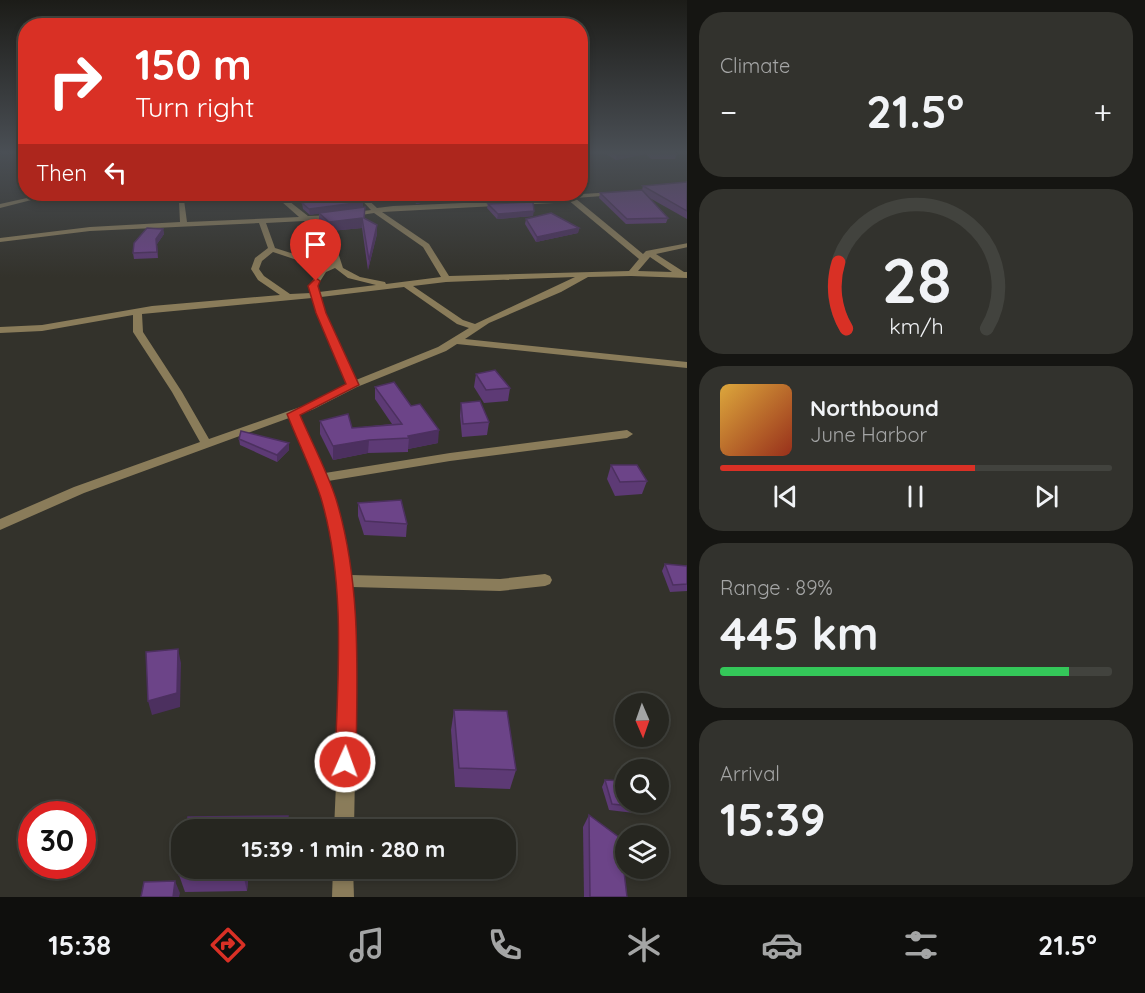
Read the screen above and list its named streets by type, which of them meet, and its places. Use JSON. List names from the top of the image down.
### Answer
{
  "north": "bottom",
  "page": {
    "tile": [
      "Climate",
      ["Range · 89%", "445 km"],
      ["Arrival", "15:39"]
    ],
    "turn": ["150 m", "Turn right"],
    "heat": ["−", "21.5°", "+"],
    "then": "Then",
    "song": ["Northbound", "June Harbor"],
    "limit": "30",
    "trip": "15:39 · 1 min · 280 m",
    "tabs": ["15:38", "21.5°"],
    "gauge": ["28", "km/h"]
  }
}
